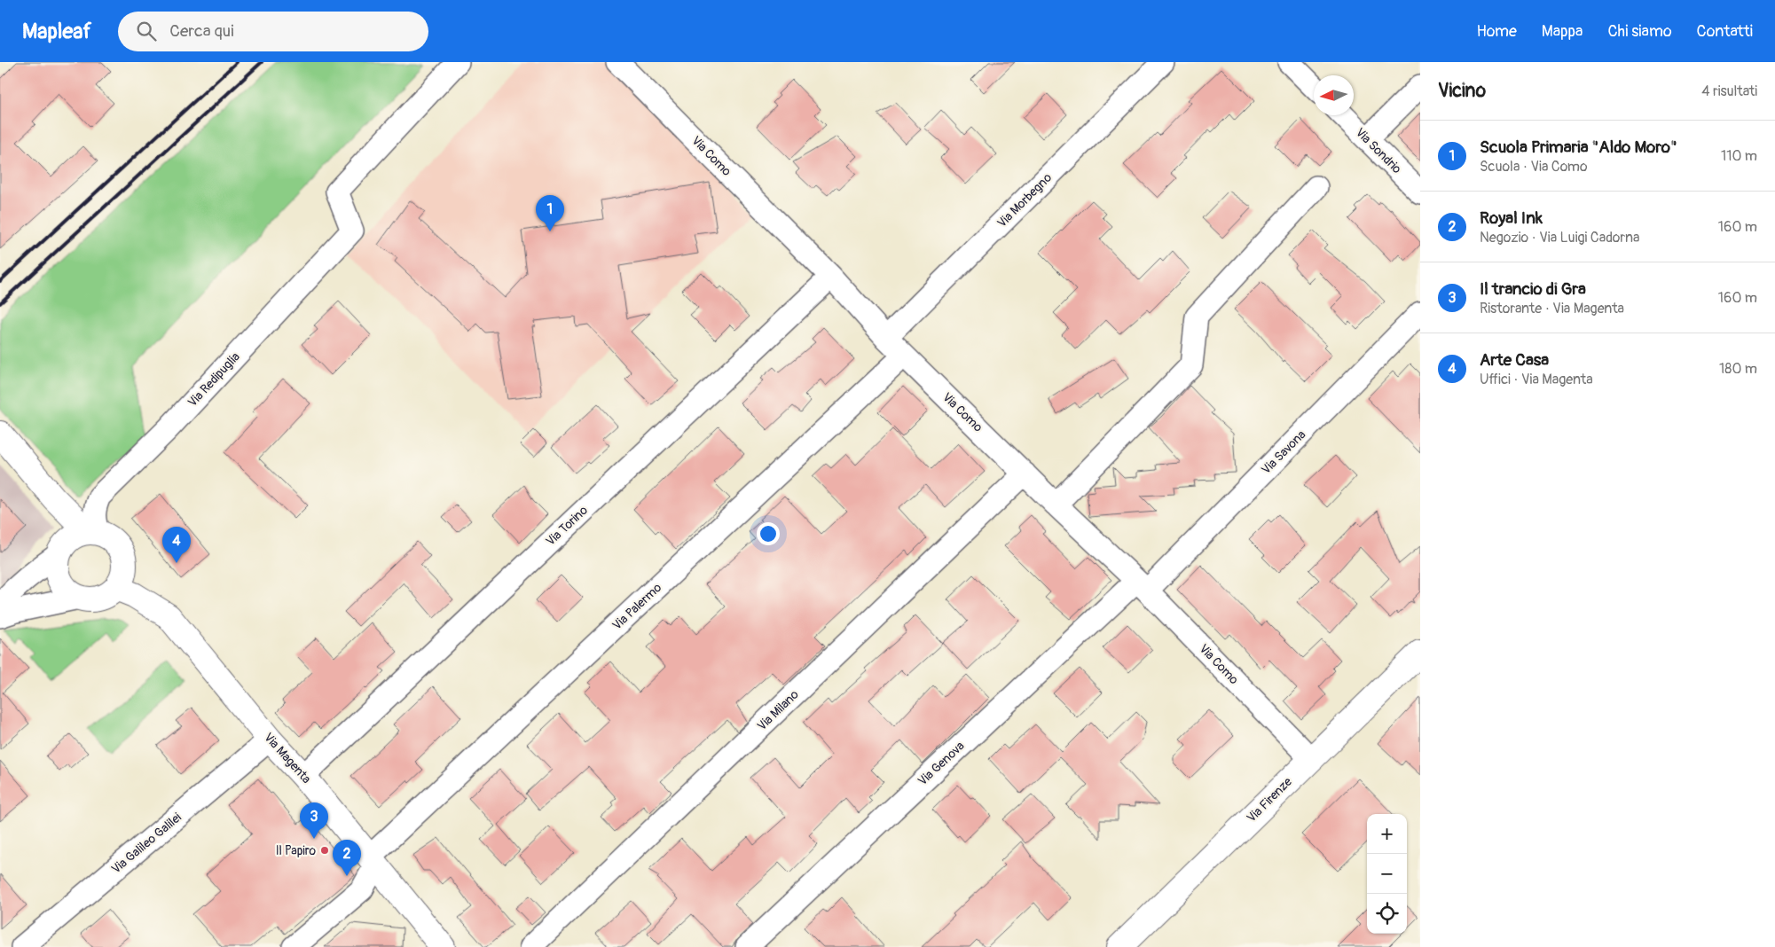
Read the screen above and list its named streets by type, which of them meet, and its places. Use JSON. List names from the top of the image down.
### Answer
{
  "streets": {
    "street": [
      "Via Sondrio",
      "Via Como",
      "Via Morbegno",
      "Via Redipuglia",
      "Via Savona",
      "Via Torino",
      "Via Palermo",
      "Via Milano",
      "Via Magenta",
      "Via Genova",
      "Via Firenze",
      "Via Galileo Galilei"
    ]
  },
  "crossings": [
    ["Via Como", "Via Morbegno"],
    ["Via Como", "Via Savona"],
    ["Via Como", "Via Torino"],
    ["Via Como", "Via Palermo"],
    ["Via Como", "Via Milano"],
    ["Via Como", "Via Genova"],
    ["Via Como", "Via Firenze"],
    ["Via Redipuglia", "Via Magenta"],
    ["Via Savona", "Via Genova"],
    ["Via Torino", "Via Magenta"],
    ["Via Palermo", "Via Magenta"],
    ["Via Magenta", "Via Galileo Galilei"]
  ],
  "places": ["Il Papiro"],
  "north": "left",
  "page": {
    "header": "Mapleaf",
    "search": "Cerca qui",
    "nav": [
      "Home",
      "Mappa",
      "Chi siamo",
      "Contatti"
    ],
    "heading": ["Vicino", "4 risultati"],
    "list": [
      {
        "mark": "1",
        "name": "Scuola Primaria \"Aldo Moro\"",
        "note": "Scuola · Via Como",
        "value": "110 m"
      },
      {
        "mark": "2",
        "name": "Royal Ink",
        "note": "Negozio · Via Luigi Cadorna",
        "value": "160 m"
      },
      {
        "mark": "3",
        "name": "Il trancio di Gra",
        "note": "Ristorante · Via Magenta",
        "value": "160 m"
      },
      {
        "mark": "4",
        "name": "Arte Casa",
        "note": "Uffici · Via Magenta",
        "value": "180 m"
      }
    ],
    "pins": [
      "1",
      "4",
      "3",
      "2"
    ],
    "map_buttons": ["+", "−"]
  }
}
